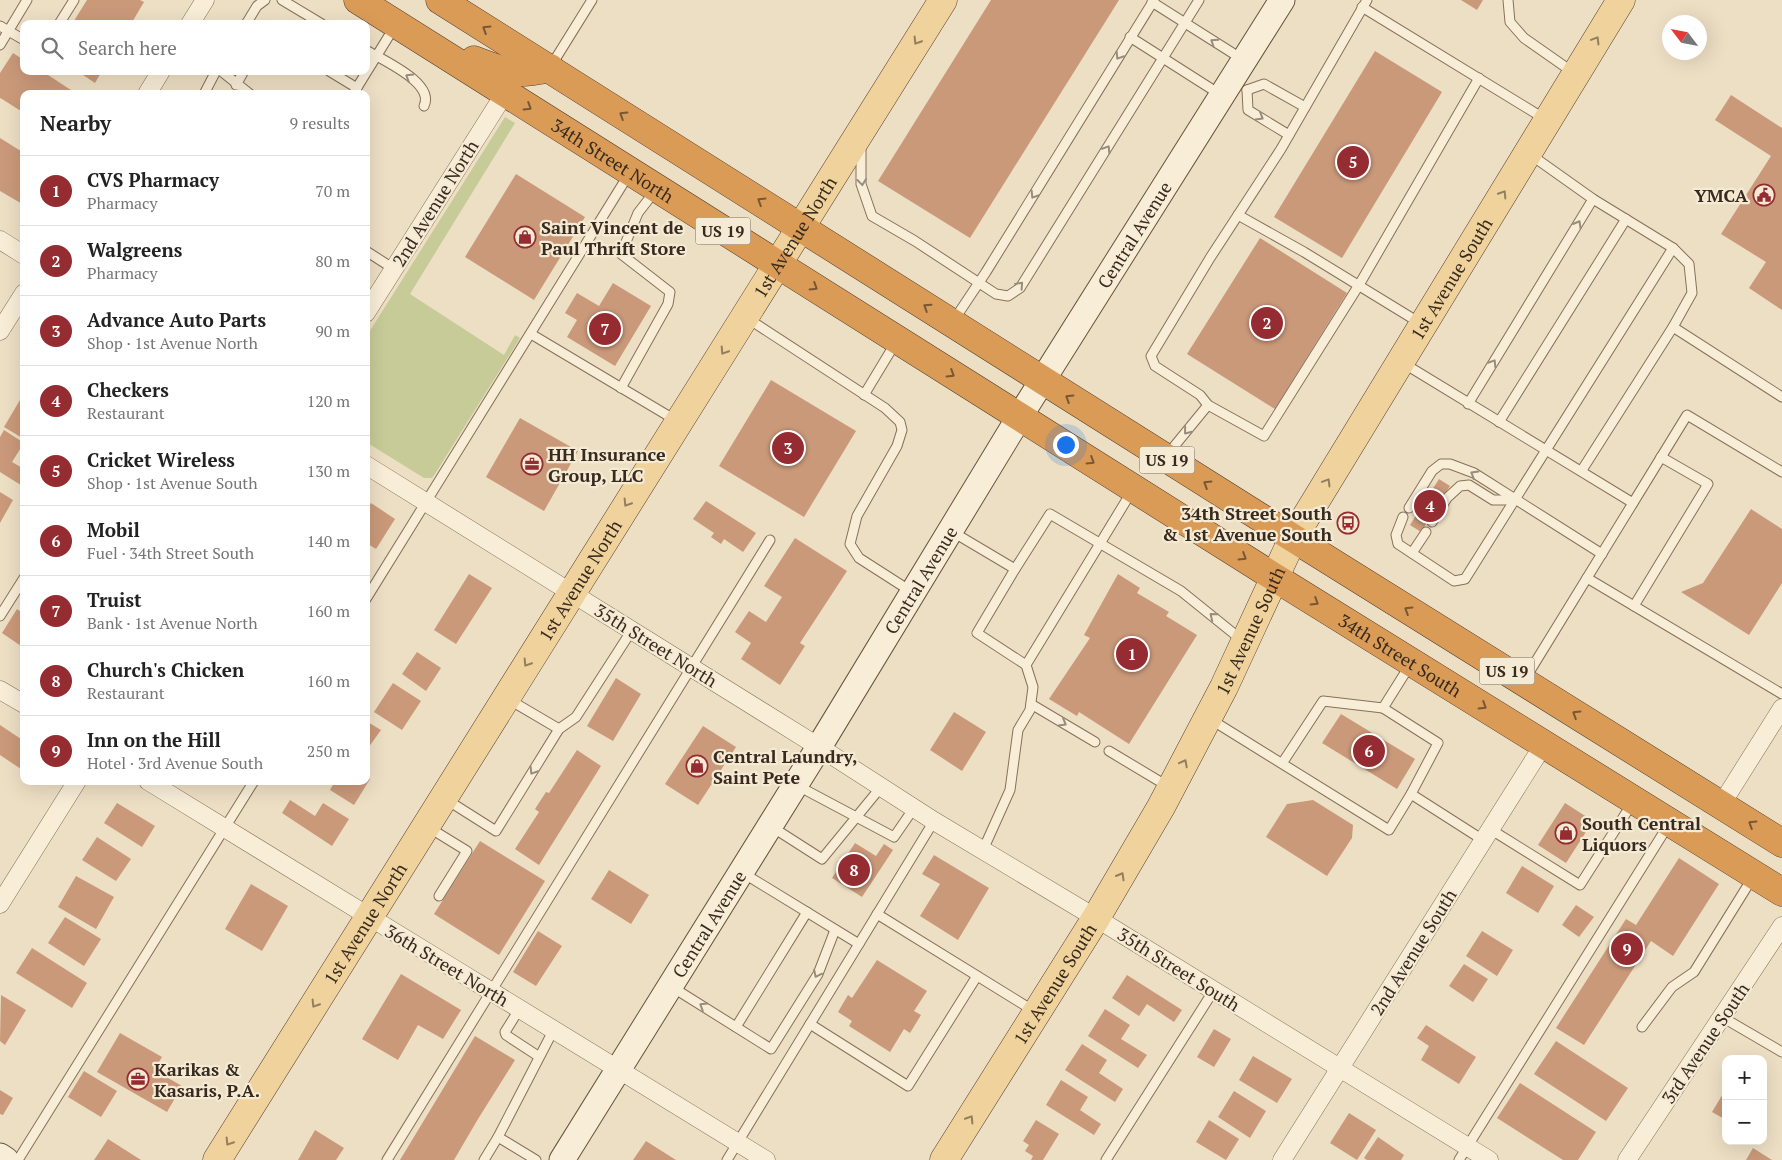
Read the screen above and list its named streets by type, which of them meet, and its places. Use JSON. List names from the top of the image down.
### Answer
{
  "streets": {
    "highway": ["34th Street North", "US 19", "34th Street South"],
    "main road": ["Central Avenue", "1st Avenue North", "1st Avenue South"],
    "street": [
      "2nd Avenue North",
      "35th Street North",
      "2nd Avenue South",
      "36th Street North",
      "35th Street South",
      "3rd Avenue South"
    ]
  },
  "crossings": [
    ["34th Street North", "2nd Avenue North"],
    ["34th Street North", "Central Avenue"],
    ["34th Street North", "1st Avenue North"],
    ["34th Street North", "34th Street South"],
    ["US 19", "Central Avenue"],
    ["US 19", "1st Avenue North"],
    ["US 19", "1st Avenue South"],
    ["Central Avenue", "35th Street North"],
    ["Central Avenue", "34th Street South"],
    ["Central Avenue", "36th Street North"],
    ["Central Avenue", "35th Street South"],
    ["1st Avenue North", "35th Street North"],
    ["1st Avenue North", "36th Street North"],
    ["1st Avenue South", "34th Street South"],
    ["1st Avenue South", "35th Street South"],
    ["35th Street North", "35th Street South"],
    ["34th Street South", "2nd Avenue South"],
    ["2nd Avenue South", "35th Street South"]
  ],
  "one_way": ["1st Avenue North", "1st Avenue South"],
  "places": {
    "public building": ["YMCA"],
    "shop": ["Saint Vincent de Paul Thrift Store", "Central Laundry, Saint Pete", "South Central Liquors"],
    "office": ["HH Insurance Group, LLC", "Karikas & Kasaris, P.A."],
    "bus stop": ["34th Street South & 1st Avenue South"]
  },
  "north": "top left",
  "page": {
    "search": "Search here",
    "heading": ["Nearby", "9 results"],
    "pins": [
      "5",
      "2",
      "7",
      "3",
      "4",
      "1",
      "6",
      "8",
      "9"
    ],
    "list": [
      {
        "mark": "1",
        "name": "CVS Pharmacy",
        "note": "Pharmacy",
        "value": "70 m"
      },
      {
        "mark": "2",
        "name": "Walgreens",
        "note": "Pharmacy",
        "value": "80 m"
      },
      {
        "mark": "3",
        "name": "Advance Auto Parts",
        "note": "Shop · 1st Avenue North",
        "value": "90 m"
      },
      {
        "mark": "4",
        "name": "Checkers",
        "note": "Restaurant",
        "value": "120 m"
      },
      {
        "mark": "5",
        "name": "Cricket Wireless",
        "note": "Shop · 1st Avenue South",
        "value": "130 m"
      },
      {
        "mark": "6",
        "name": "Mobil",
        "note": "Fuel · 34th Street South",
        "value": "140 m"
      },
      {
        "mark": "7",
        "name": "Truist",
        "note": "Bank · 1st Avenue North",
        "value": "160 m"
      },
      {
        "mark": "8",
        "name": "Church's Chicken",
        "note": "Restaurant",
        "value": "160 m"
      },
      {
        "mark": "9",
        "name": "Inn on the Hill",
        "note": "Hotel · 3rd Avenue South",
        "value": "250 m"
      }
    ],
    "map_buttons": ["+", "−"]
  }
}
